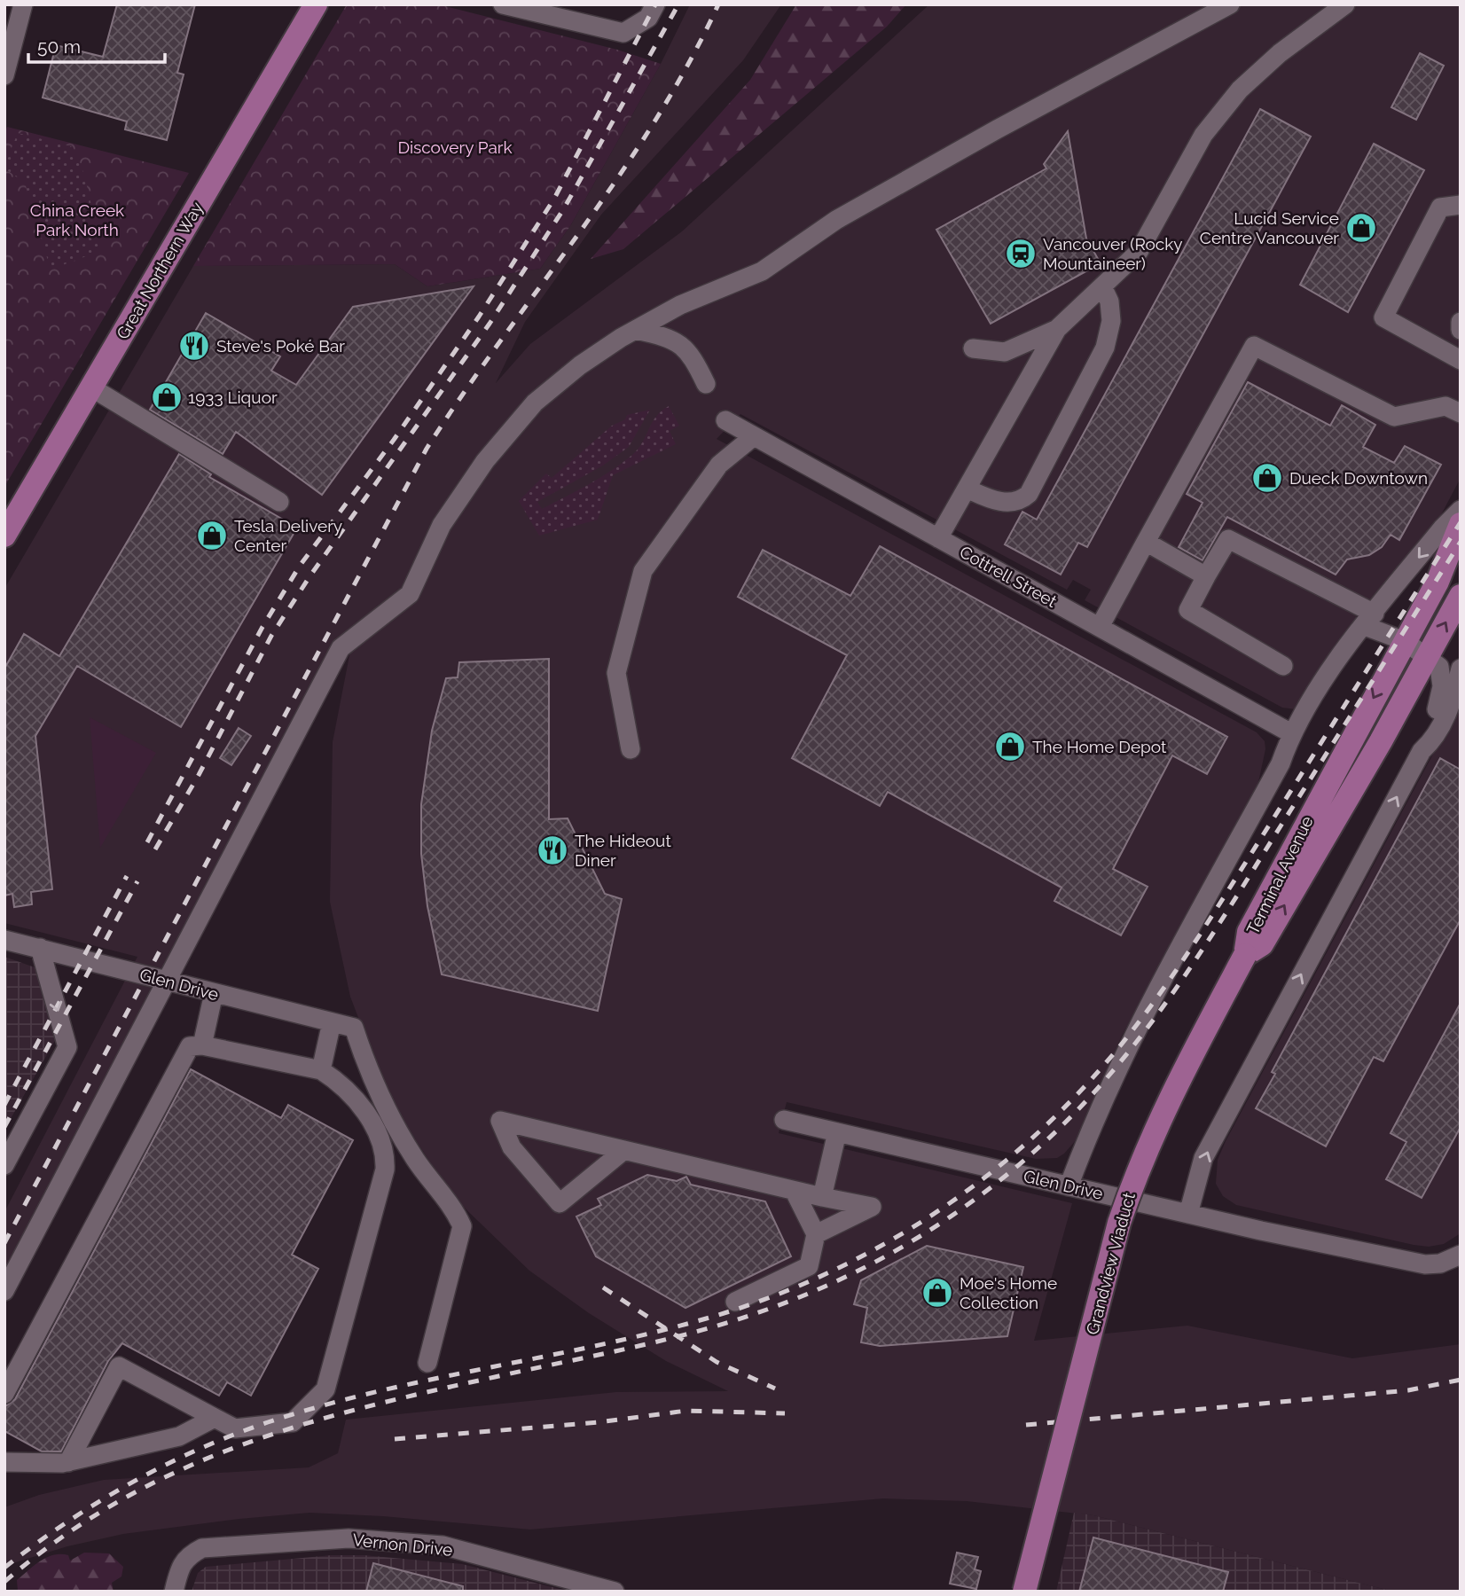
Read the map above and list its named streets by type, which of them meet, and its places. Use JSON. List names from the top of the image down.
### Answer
{
  "streets": {
    "main road": ["Great Northern Way", "Terminal Avenue", "Grandview Viaduct"],
    "street": ["Cottrell Street", "Glen Drive", "Vernon Drive"]
  },
  "crossings": [
    ["Terminal Avenue", "Grandview Viaduct"]
  ],
  "parks": ["Discovery Park", "China Creek Park North"],
  "places": {
    "shop": [
      "Lucid Service Centre Vancouver",
      "1933 Liquor",
      "Dueck Downtown",
      "Tesla Delivery Center",
      "The Home Depot",
      "Moe's Home Collection"
    ],
    "station": ["Vancouver (Rocky Mountaineer)"],
    "restaurant": ["Steve's Poké Bar", "The Hideout Diner"]
  },
  "scale_bar": "50 m"
}
